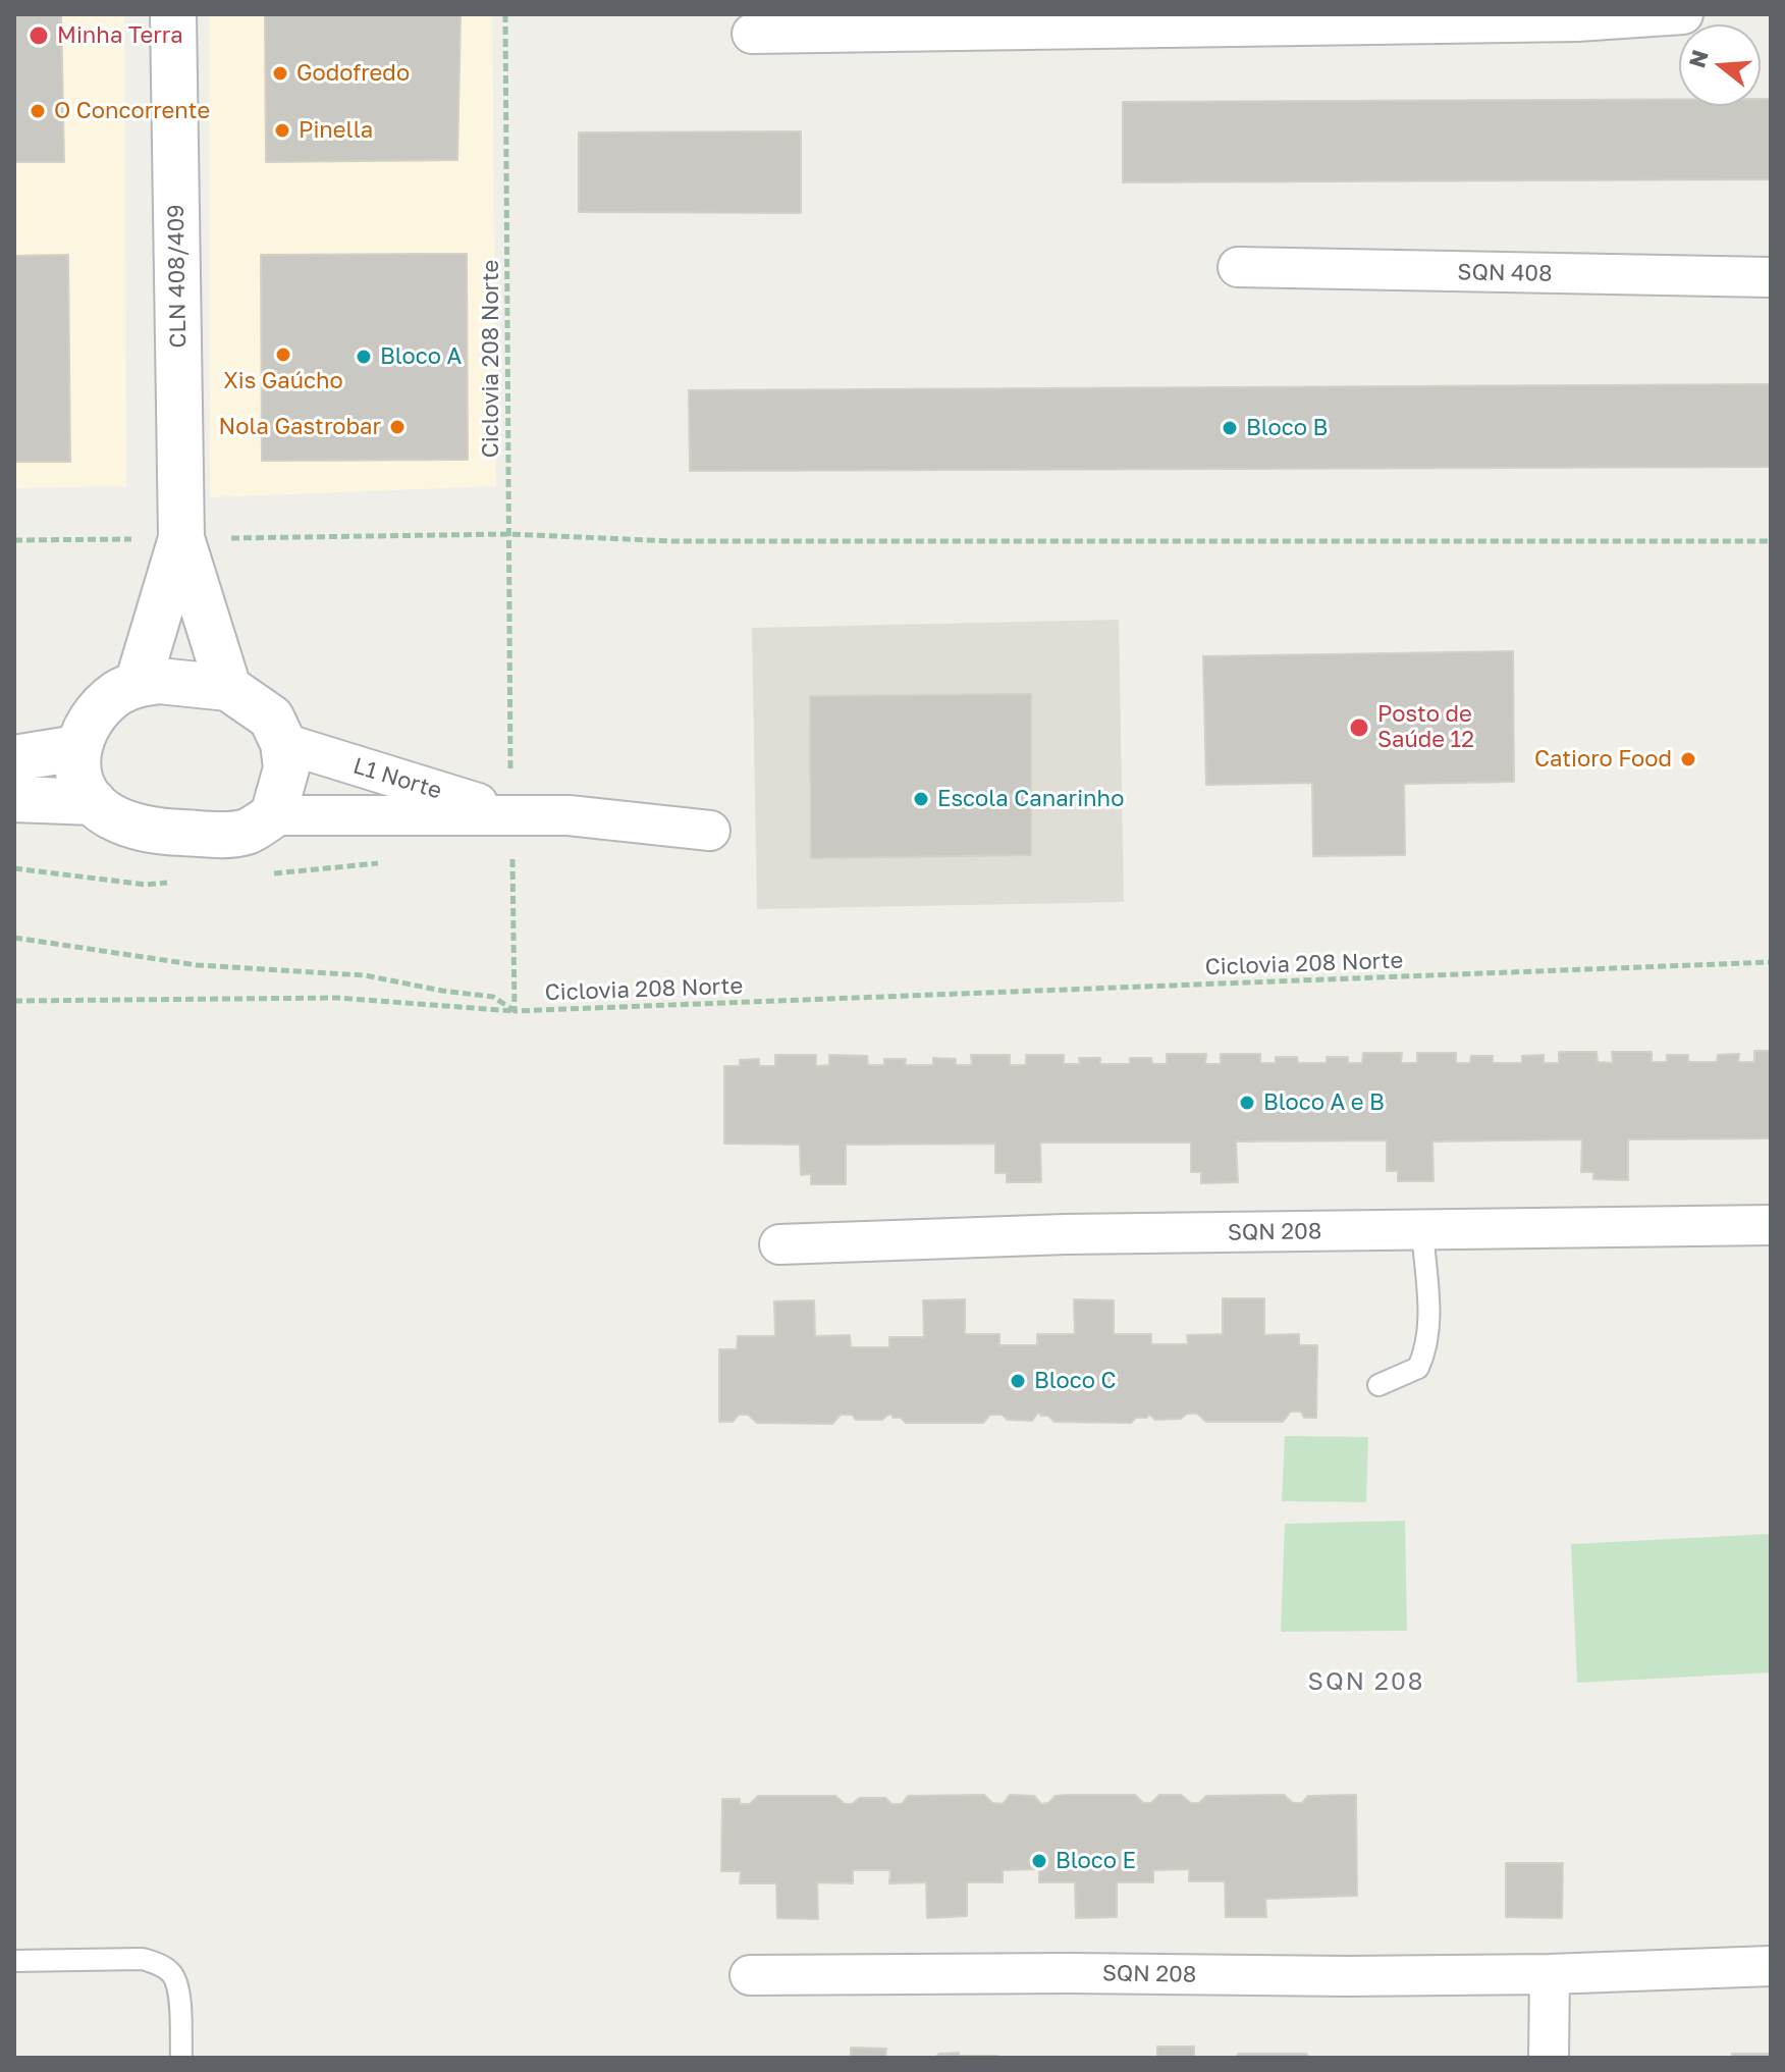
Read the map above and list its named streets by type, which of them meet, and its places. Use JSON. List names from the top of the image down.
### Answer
{
  "streets": {
    "street": [
      "SQN 408",
      "CLN 408/409",
      "L1 Norte",
      "SQN 208"
    ],
    "path": ["Ciclovia 208 Norte"]
  },
  "crossings": [
    ["CLN 408/409", "L1 Norte"],
    ["Ciclovia 208 Norte", "L1 Norte"]
  ],
  "districts": ["SQN 208"],
  "places": [
    "Minha Terra",
    "Godofredo",
    "O Concorrente",
    "Pinella",
    "Xis Gaúcho",
    "Bloco A",
    "Nola Gastrobar",
    "Bloco B",
    "Posto de Saúde 12",
    "Catioro Food",
    "Escola Canarinho",
    "Bloco A e B",
    "Bloco C",
    "Bloco E"
  ],
  "north": "left"
}
